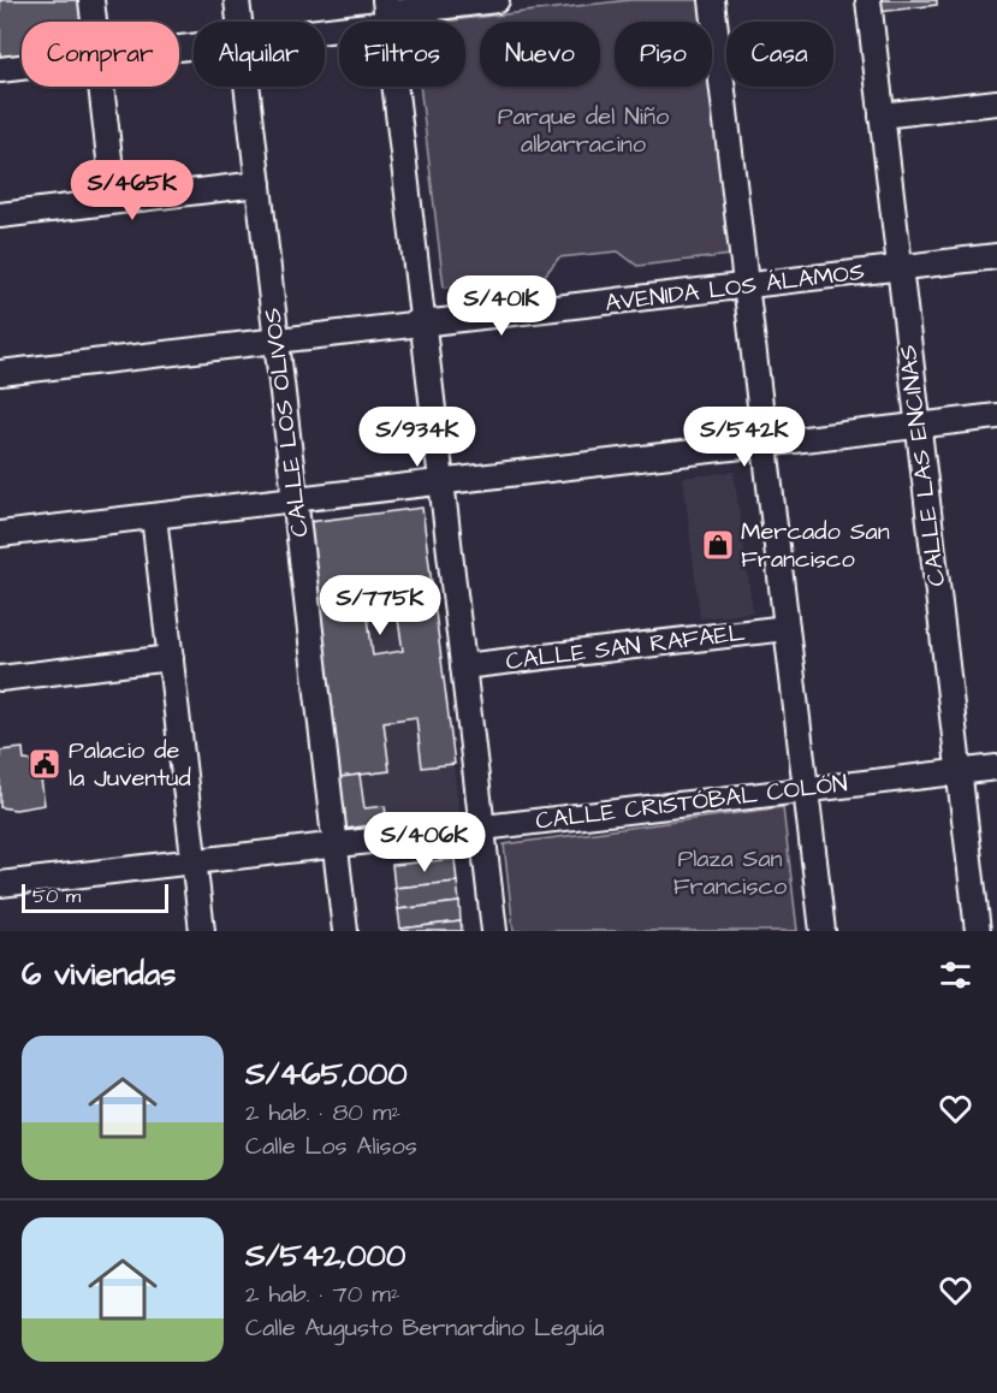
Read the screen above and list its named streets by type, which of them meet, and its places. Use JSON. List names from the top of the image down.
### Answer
{
  "streets": {
    "street": [
      "AVENIDA LOS ÁLAMOS",
      "CALLE LOS OLIVOS",
      "CALLE LAS ENCINAS",
      "CALLE SAN RAFAEL",
      "CALLE CRISTÓBAL COLÓN"
    ]
  },
  "crossings": [
    ["AVENIDA LOS ÁLAMOS", "CALLE LOS OLIVOS"],
    ["AVENIDA LOS ÁLAMOS", "CALLE LAS ENCINAS"],
    ["CALLE LOS OLIVOS", "CALLE CRISTÓBAL COLÓN"],
    ["CALLE LAS ENCINAS", "CALLE CRISTÓBAL COLÓN"]
  ],
  "parks": ["Parque del Niño albarracino", "Plaza San Francisco"],
  "places": {
    "shop": ["Mercado San Francisco"],
    "public building": ["Palacio de la Juventud"]
  },
  "scale_bar": "50 m",
  "page": {
    "chip": [
      "Comprar",
      "Alquilar",
      "Filtros",
      "Nuevo",
      "Piso",
      "Casa"
    ],
    "price": [
      "S/465K",
      "S/401K",
      "S/934K",
      "S/542K",
      "S/775K",
      "S/406K"
    ],
    "scale": "50 m",
    "heading": "6 viviendas",
    "list": [
      {
        "name": "S/465,000",
        "note": "2 hab. · 80 m² · Calle Los Alisos"
      },
      {
        "name": "S/542,000",
        "note": "2 hab. · 70 m² · Calle Augusto Bernardino Leguía"
      }
    ]
  }
}
